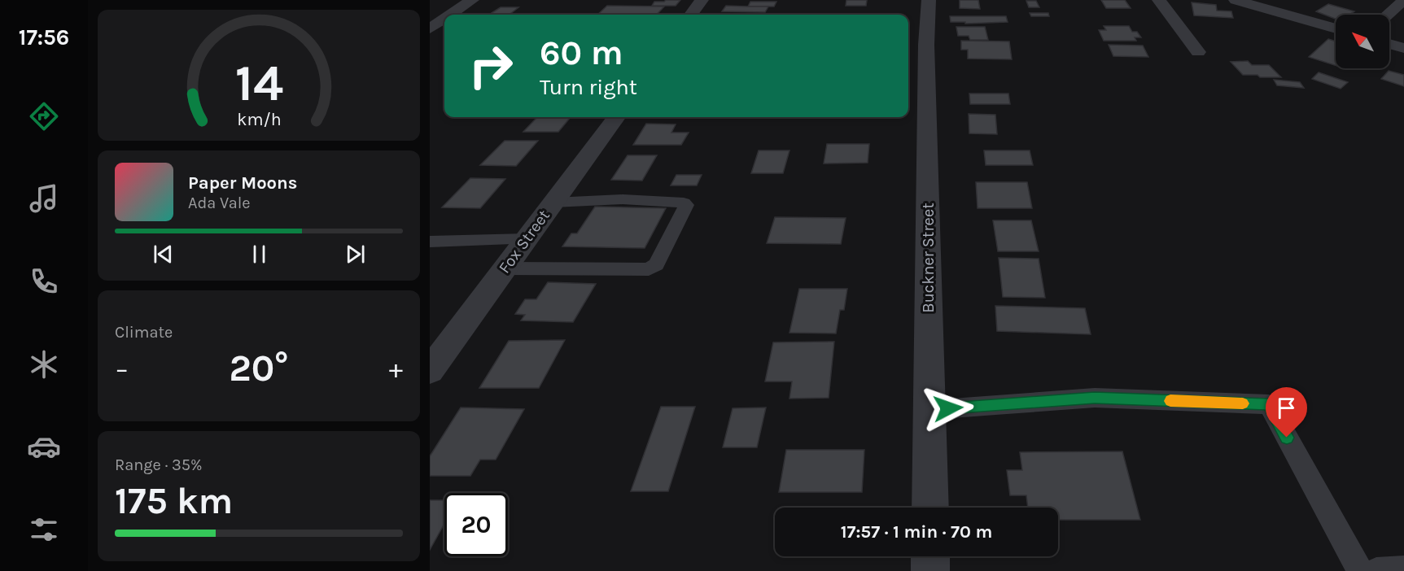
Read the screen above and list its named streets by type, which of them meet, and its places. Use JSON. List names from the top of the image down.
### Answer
{
  "streets": {
    "street": ["Fox Street", "Buckner Street"]
  },
  "north": "top left",
  "page": {
    "tabs": "17:56",
    "turn": ["60 m", "Turn right"],
    "song": ["Paper Moons", "Ada Vale"],
    "tile": [
      "Climate",
      ["Range · 35%", "175 km"]
    ],
    "heat": ["−", "20°", "+"],
    "limit": "20",
    "trip": "17:57 · 1 min · 70 m",
    "gauge": ["14", "km/h"]
  }
}
